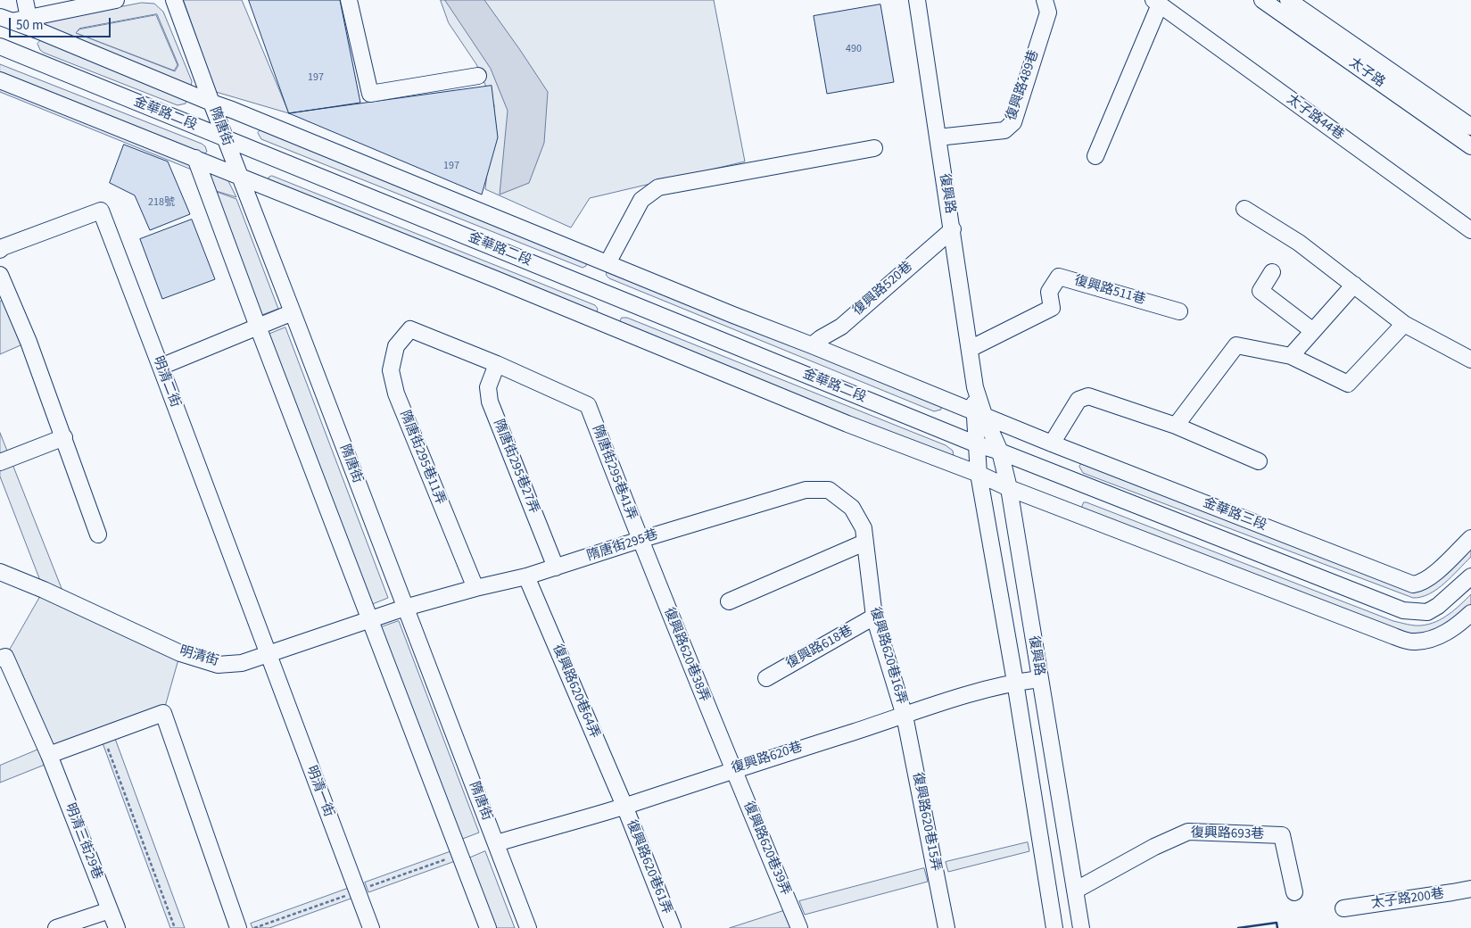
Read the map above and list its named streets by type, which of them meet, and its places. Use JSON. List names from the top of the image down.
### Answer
{
  "streets": {
    "street": [
      "太子路",
      "復興路489巷",
      "金華路二段",
      "太子路44巷",
      "隋唐街",
      "復興路",
      "復興路520巷",
      "復興路511巷",
      "明清二街",
      "隋唐街295巷11弄",
      "隋唐街295巷27弄",
      "隋唐街295巷41弄",
      "金華路三段",
      "隋唐街295巷",
      "復興路618巷",
      "復興路620巷38弄",
      "復興路620巷16弄",
      "明清街",
      "復興路620巷64弄",
      "復興路620巷",
      "明清一街",
      "復興路620巷15弄",
      "復興路693巷",
      "明清三街29巷",
      "復興路620巷39弄",
      "復興路620巷61弄",
      "太子路200巷"
    ]
  },
  "crossings": [
    ["復興路489巷", "復興路"],
    ["金華路二段", "隋唐街"],
    ["金華路二段", "復興路"],
    ["金華路二段", "復興路520巷"],
    ["金華路二段", "金華路三段"],
    ["隋唐街", "隋唐街295巷"],
    ["隋唐街", "明清街"],
    ["隋唐街", "復興路620巷"],
    ["復興路", "復興路520巷"],
    ["復興路", "復興路511巷"],
    ["復興路", "金華路三段"],
    ["復興路", "復興路620巷"],
    ["復興路", "復興路693巷"],
    ["明清二街", "明清街"],
    ["明清二街", "明清一街"],
    ["隋唐街295巷11弄", "隋唐街295巷27弄"],
    ["隋唐街295巷11弄", "隋唐街295巷41弄"],
    ["隋唐街295巷11弄", "隋唐街295巷"],
    ["隋唐街295巷27弄", "隋唐街295巷41弄"],
    ["隋唐街295巷27弄", "隋唐街295巷"],
    ["隋唐街295巷41弄", "隋唐街295巷"],
    ["隋唐街295巷41弄", "復興路620巷38弄"],
    ["隋唐街295巷", "復興路620巷38弄"],
    ["隋唐街295巷", "復興路620巷16弄"],
    ["隋唐街295巷", "明清街"],
    ["隋唐街295巷", "復興路620巷64弄"],
    ["復興路618巷", "復興路620巷16弄"],
    ["復興路620巷38弄", "復興路620巷"],
    ["復興路620巷38弄", "復興路620巷39弄"],
    ["復興路620巷16弄", "復興路620巷"],
    ["復興路620巷16弄", "復興路620巷15弄"],
    ["明清街", "明清一街"],
    ["復興路620巷64弄", "復興路620巷"],
    ["復興路620巷64弄", "復興路620巷61弄"],
    ["復興路620巷", "復興路620巷15弄"],
    ["復興路620巷", "復興路620巷39弄"],
    ["復興路620巷", "復興路620巷61弄"]
  ],
  "house_numbers": [
    "490",
    "197",
    "197",
    "218號"
  ],
  "scale_bar": "50 m"
}
